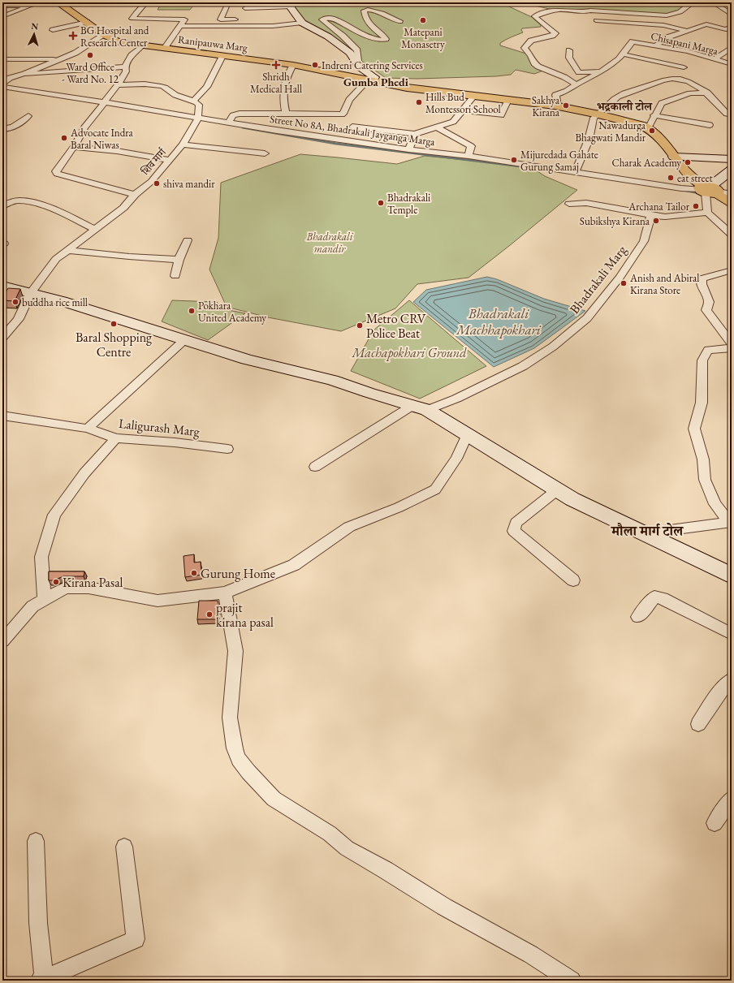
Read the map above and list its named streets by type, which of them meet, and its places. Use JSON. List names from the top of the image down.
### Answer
{
  "streets": {
    "main road": ["Ranipauwa Marg"],
    "street": [
      "Chisapani Marga",
      "Street No 8A, Bhadrakali Jayganga Marga",
      "शिव मार्ग",
      "Bhadrakali Marg",
      "Laligurash Marg"
    ]
  },
  "crossings": [
    ["Street No 8A, Bhadrakali Jayganga Marga", "शिव मार्ग"]
  ],
  "districts": ["Gumba Phedi", "भद्रकाली टोल", "मौला मार्ग टोल"],
  "water": ["Bhadrakali Machhapokhari"],
  "parks": ["Bhadrakali mandir", "Machapokhari Ground"],
  "places": {
    "other": [
      "Matepani Monasetry",
      "Ward Office - Ward No. 12",
      "Indreni Catering Services",
      "Hills Bud Montessori School",
      "Sakhya Kirana",
      "Nawadurga Bhagwati Mandir",
      "Advocate Indra Baral Niwas",
      "Mijuredada Gahate Gurung Samaj",
      "Charak Academy",
      "eat street",
      "shiva mandir",
      "Bhadrakali Temple",
      "Archana Tailor",
      "Subikshya Kirana",
      "Anish and Abiral Kirana Store",
      "buddha rice mill",
      "Pokhara United Academy",
      "Baral Shopping Centre",
      "Metro CRV Police Beat",
      "Gurung Home",
      "Kirana Pasal",
      "prajit kirana pasal"
    ],
    "health": ["BG Hospital and Research Center", "Shridh Medical Hall"]
  },
  "north": "top"
}
